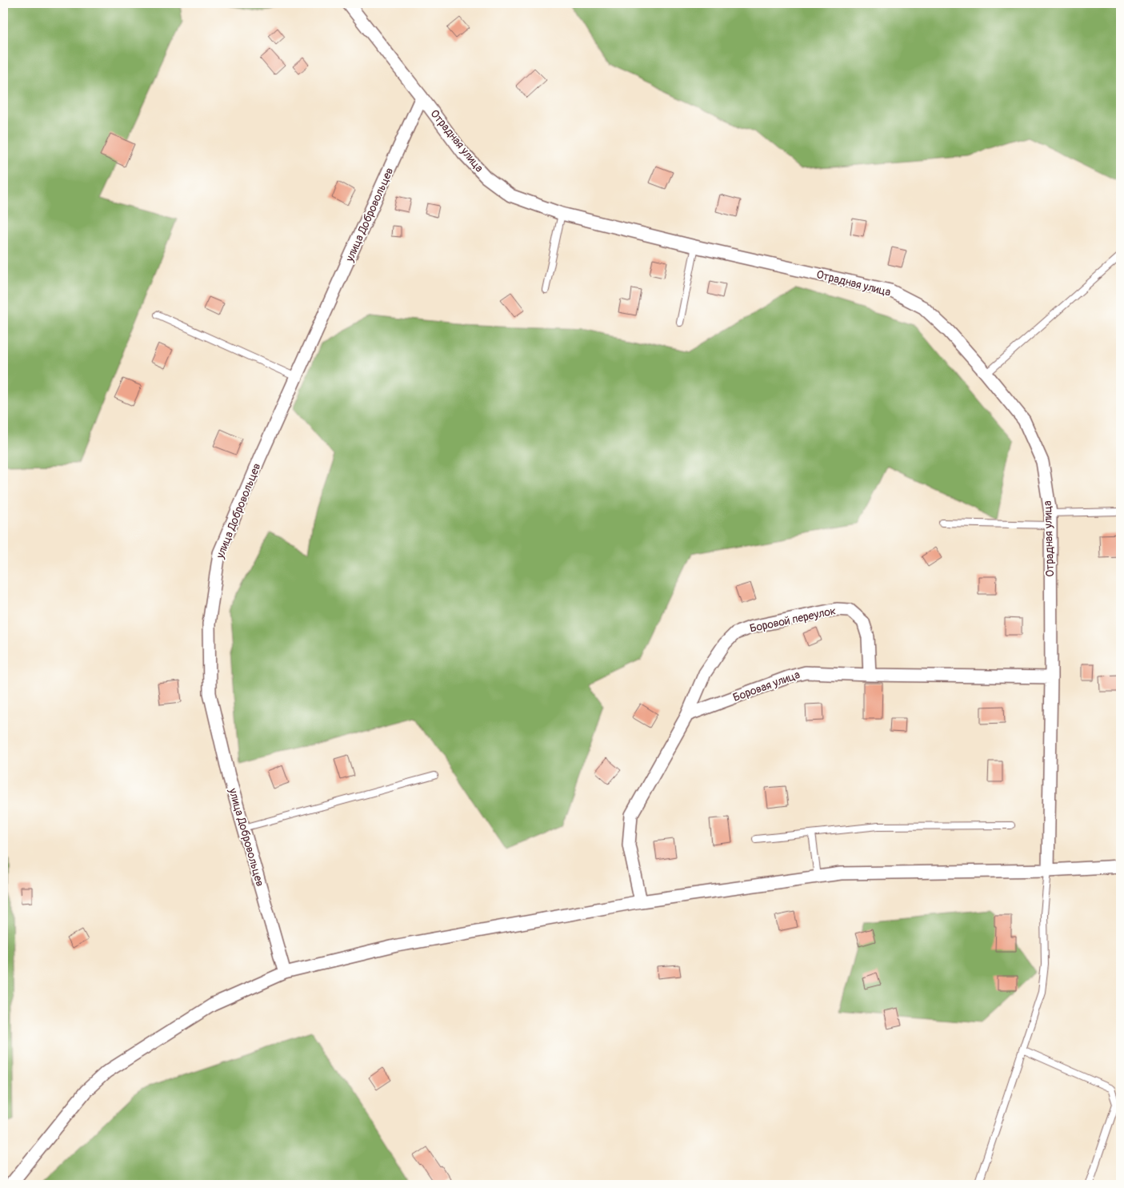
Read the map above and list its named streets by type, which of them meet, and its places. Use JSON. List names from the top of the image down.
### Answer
{
  "streets": {
    "street": [
      "Отрадная улица",
      "улица Добровольцев",
      "Боровой переулок",
      "Боровая улица"
    ]
  },
  "crossings": [
    ["Отрадная улица", "улица Добровольцев"],
    ["Отрадная улица", "Боровая улица"],
    ["Боровой переулок", "Боровая улица"]
  ]
}
